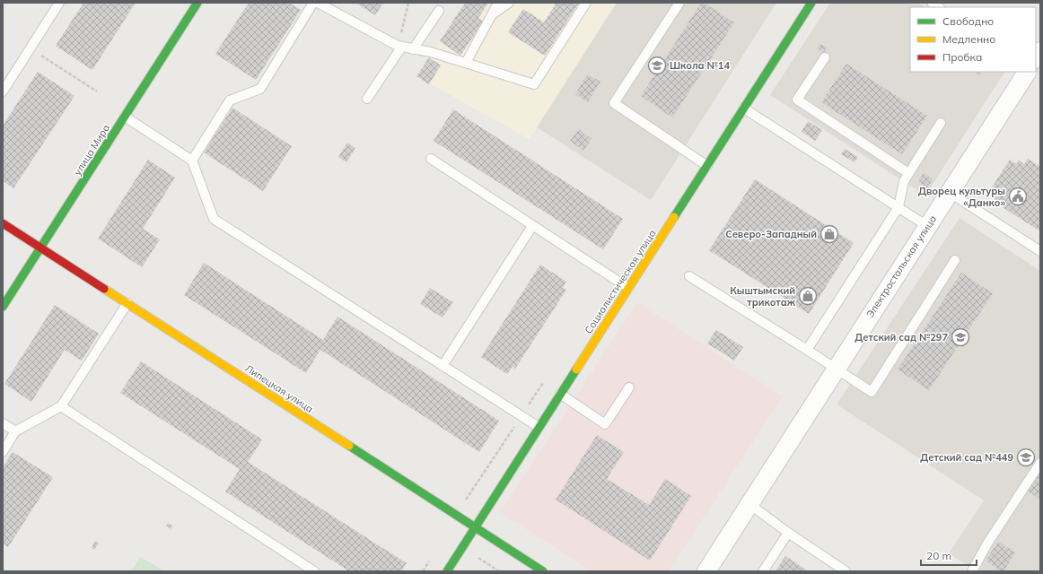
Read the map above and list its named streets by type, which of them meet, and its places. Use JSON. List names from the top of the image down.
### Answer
{
  "streets": {
    "street": [
      "улица Мира",
      "Электростальская улица",
      "Социалистическая улица",
      "Липецкая улица"
    ]
  },
  "crossings": [
    ["улица Мира", "Липецкая улица"],
    ["Социалистическая улица", "Липецкая улица"]
  ],
  "places": {
    "school or university": ["Школа №14", "Детский сад №297", "Детский сад №449"],
    "public building": ["Дворец культуры «Данко»"],
    "shop": ["Северо-Западный", "Кыштымский трикотаж"]
  },
  "legend": ["Свободно", "Медленно", "Пробка"],
  "scale_bar": "20 m"
}
